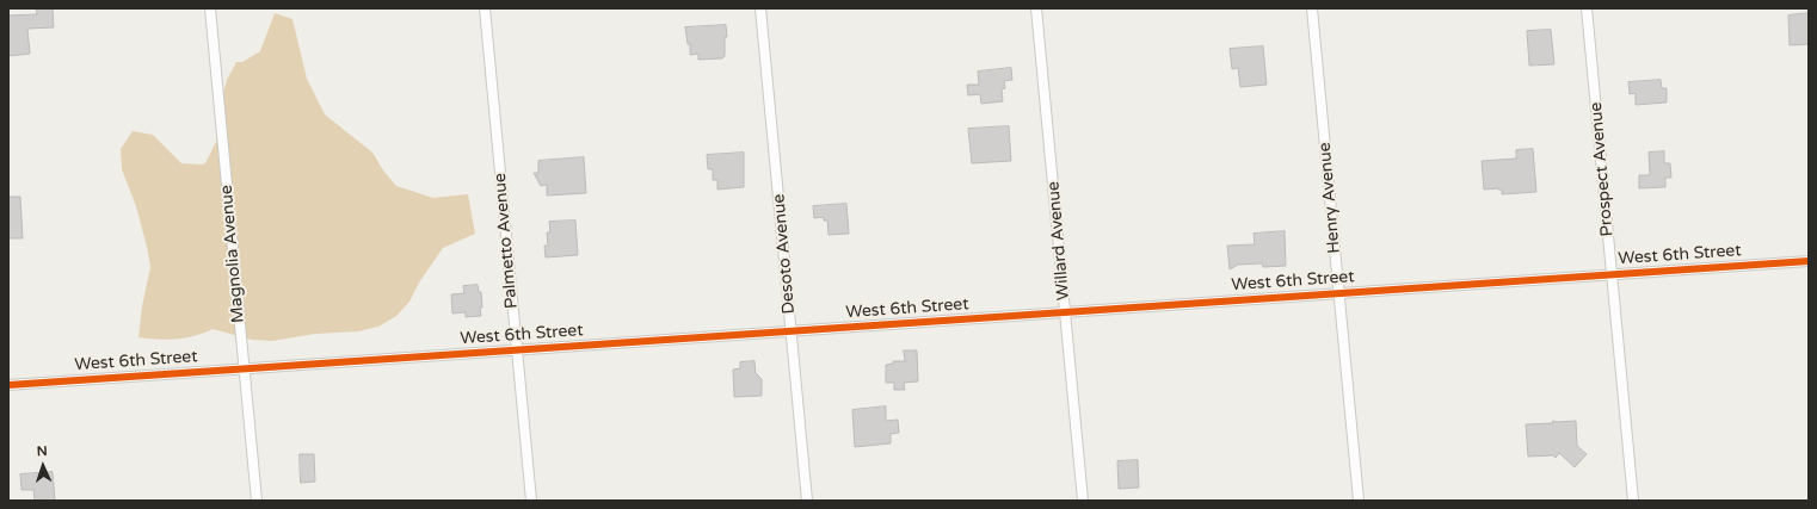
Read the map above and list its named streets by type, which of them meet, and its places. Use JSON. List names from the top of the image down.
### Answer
{
  "streets": {
    "street": [
      "Prospect Avenue",
      "Henry Avenue",
      "Palmetto Avenue",
      "Willard Avenue",
      "Magnolia Avenue",
      "Desoto Avenue",
      "West 6th Street"
    ]
  },
  "crossings": [
    ["Prospect Avenue", "West 6th Street"],
    ["Henry Avenue", "West 6th Street"],
    ["Palmetto Avenue", "West 6th Street"],
    ["Willard Avenue", "West 6th Street"],
    ["Magnolia Avenue", "West 6th Street"],
    ["Desoto Avenue", "West 6th Street"]
  ],
  "north": "top"
}
